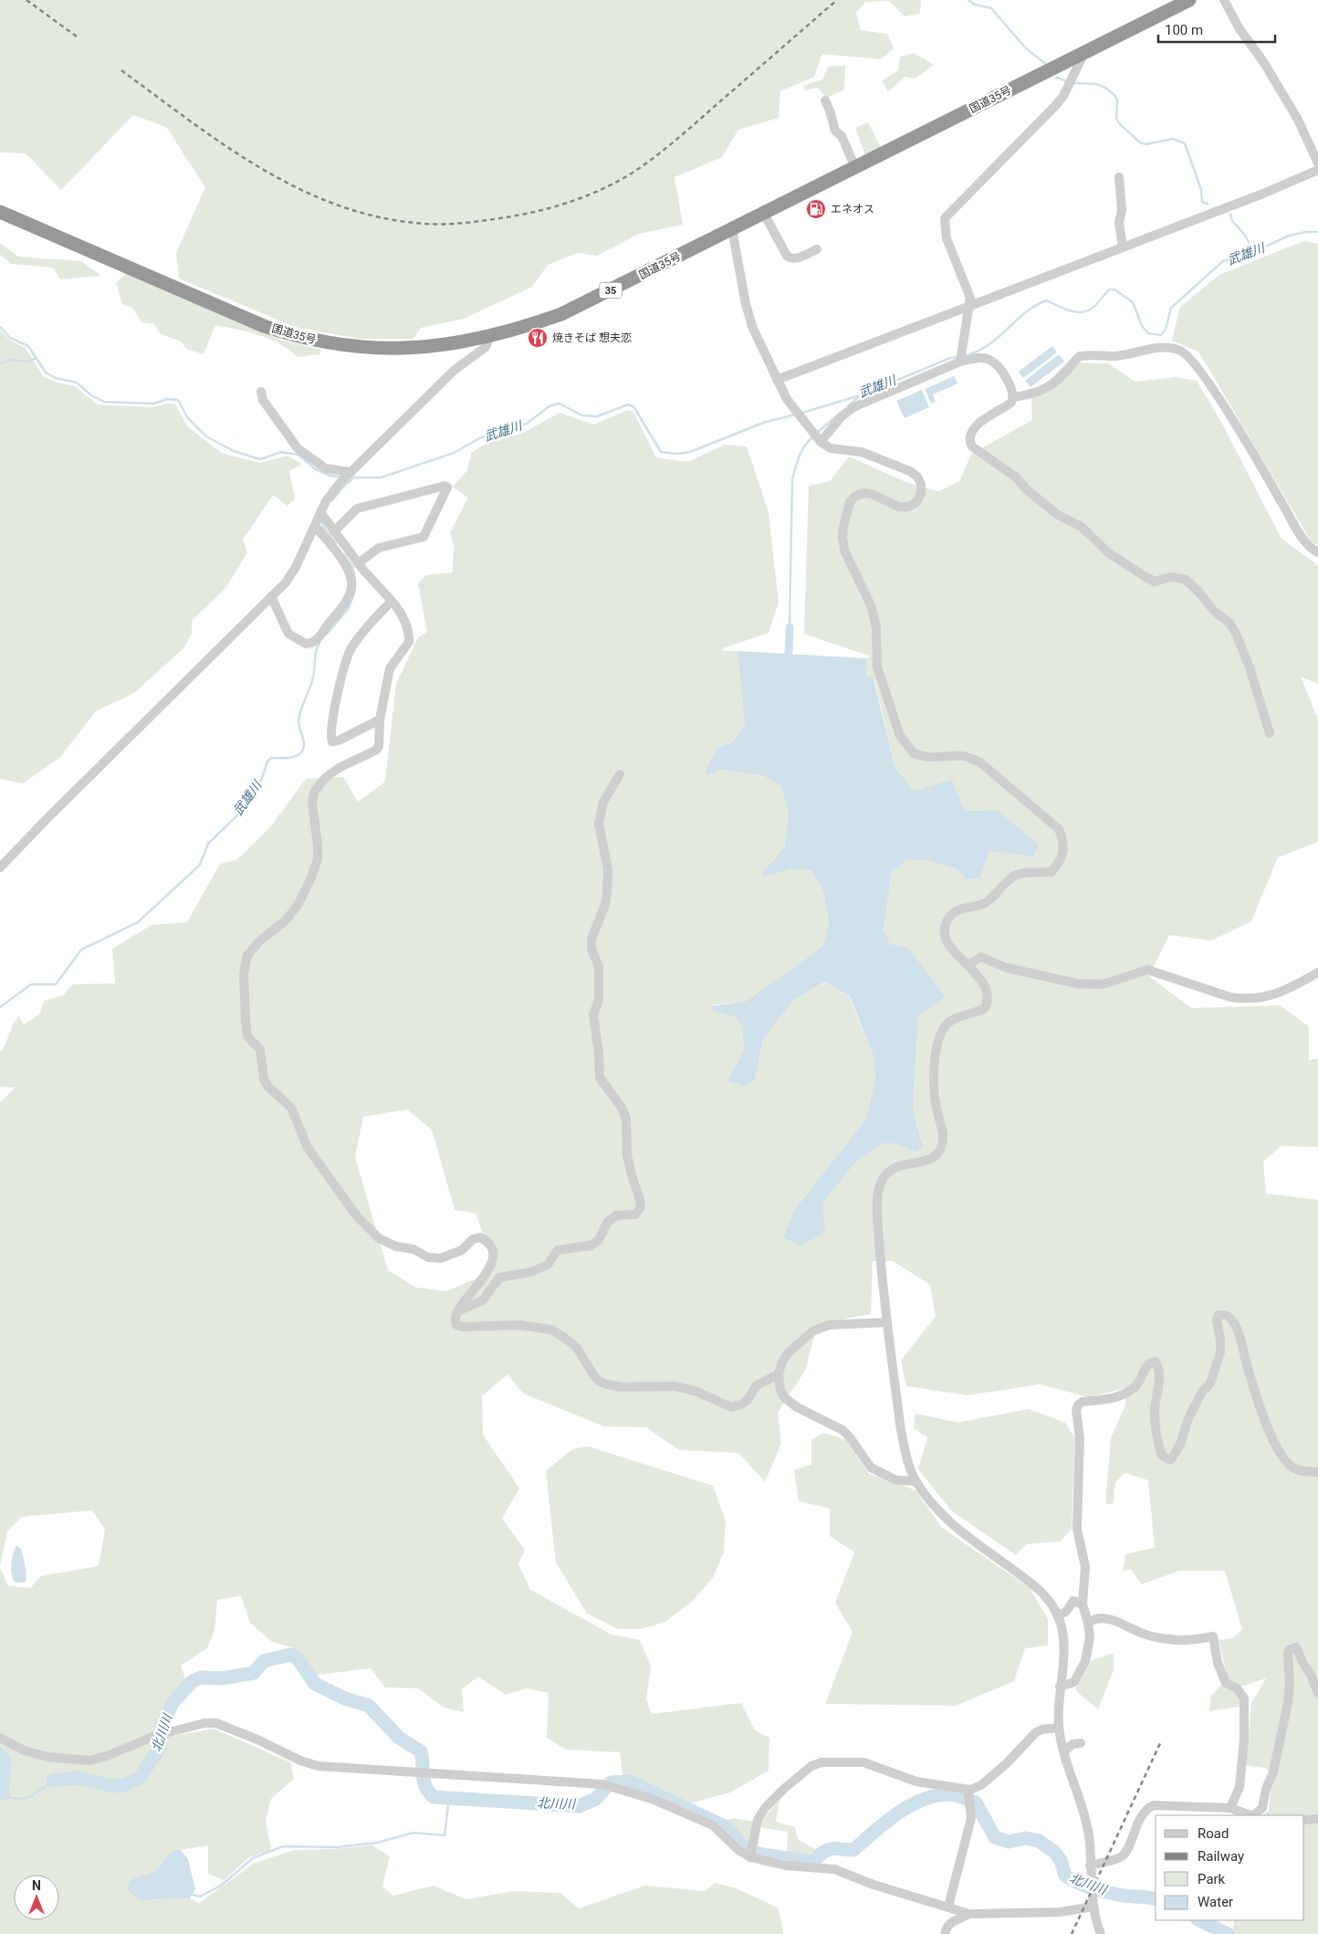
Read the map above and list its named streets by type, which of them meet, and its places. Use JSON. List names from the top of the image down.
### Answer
{
  "streets": {
    "highway": ["国道35号", "35"]
  },
  "water": ["武雄川", "北川川"],
  "places": {
    "fuel station": ["エネオス"],
    "restaurant": ["焼きそば 想夫恋"]
  },
  "legend": [
    "Road",
    "Railway",
    "Park",
    "Water"
  ],
  "scale_bar": "100 m",
  "north": "top"
}
